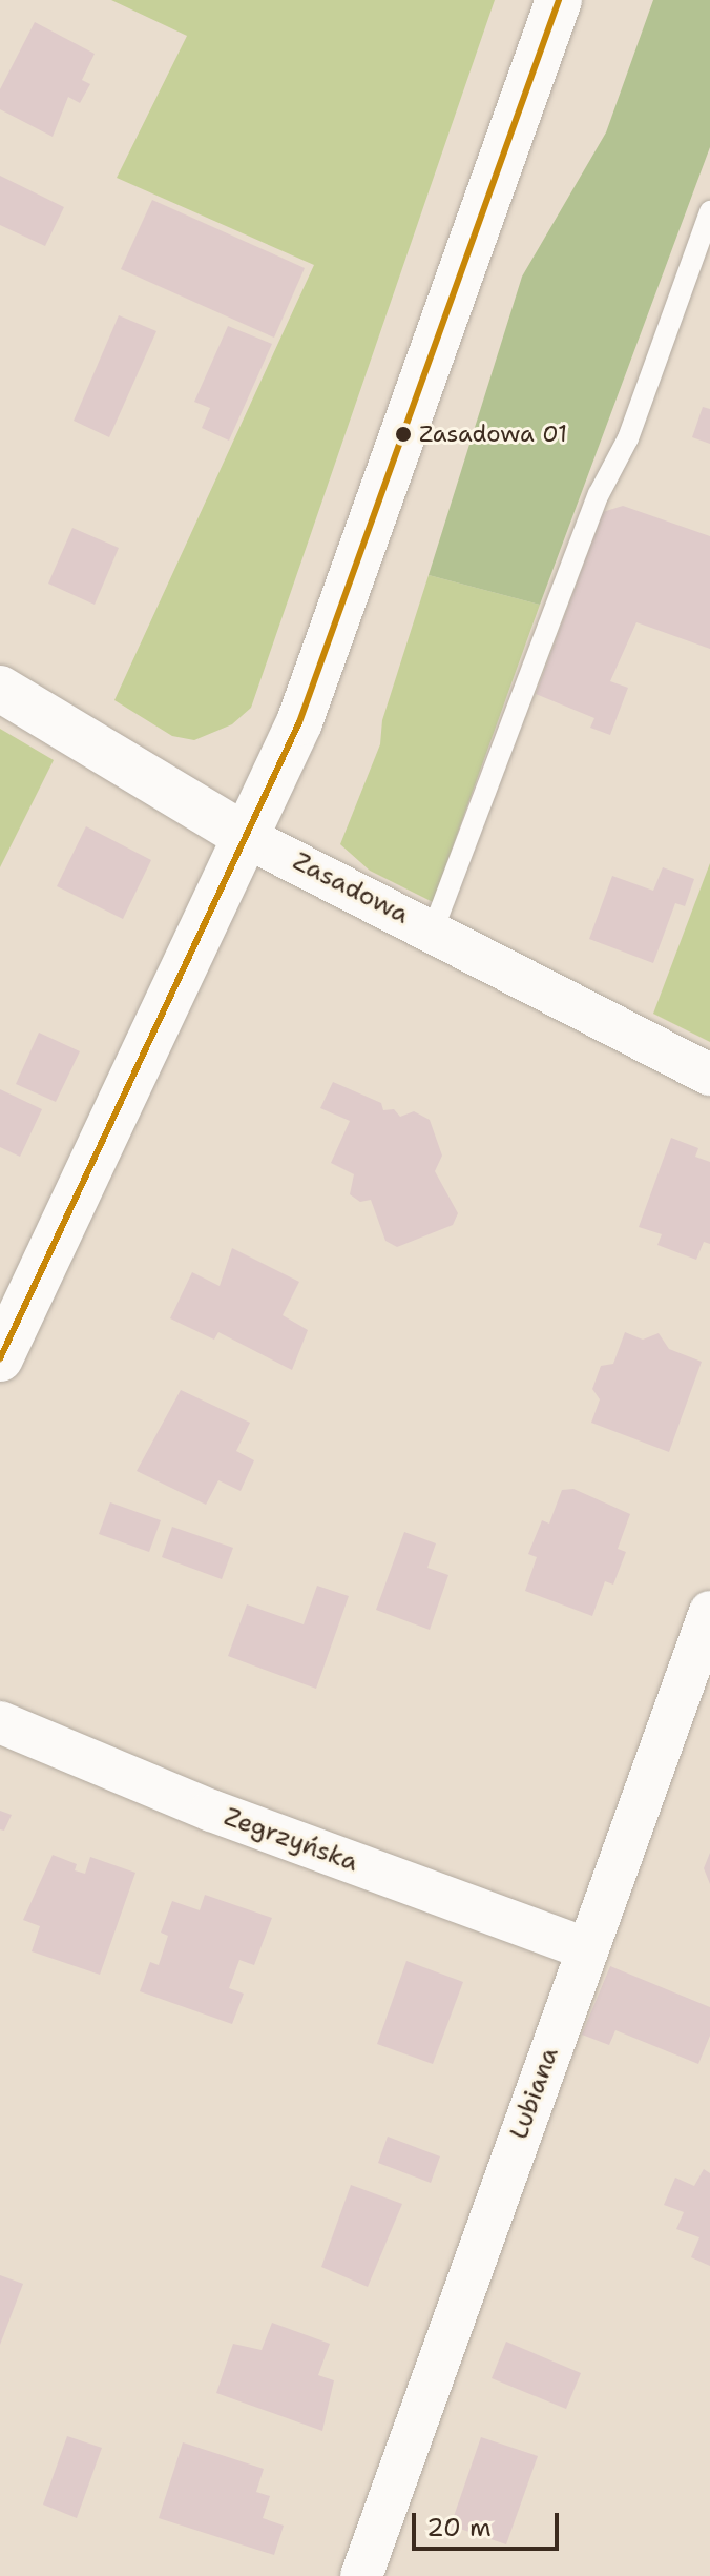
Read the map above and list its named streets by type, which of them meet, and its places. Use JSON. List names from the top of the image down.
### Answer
{
  "streets": {
    "street": ["Zasadowa", "Zegrzyńska", "Lubiana"]
  },
  "crossings": [
    ["Zegrzyńska", "Lubiana"]
  ],
  "places": ["Zasadowa 01"],
  "scale_bar": "20 m"
}
